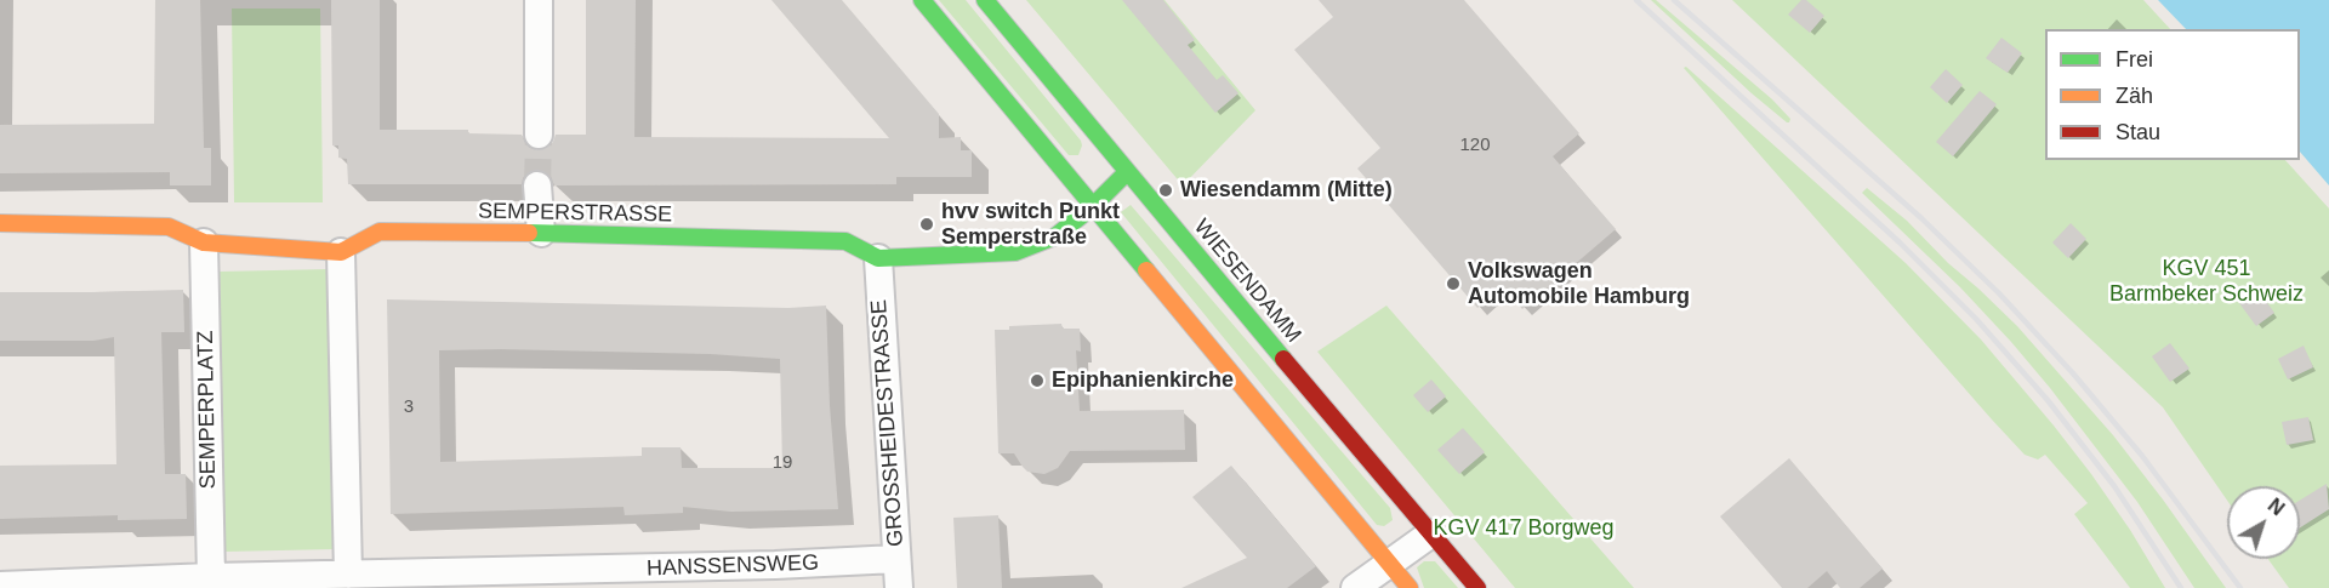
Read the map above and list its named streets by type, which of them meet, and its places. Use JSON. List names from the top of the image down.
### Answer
{
  "streets": {
    "street": [
      "SEMPERSTRASSE",
      "WIESENDAMM",
      "SEMPERPLATZ",
      "GROSSHEIDESTRASSE",
      "HANSSENSWEG"
    ]
  },
  "crossings": [
    ["SEMPERSTRASSE", "WIESENDAMM"],
    ["SEMPERSTRASSE", "GROSSHEIDESTRASSE"],
    ["SEMPERPLATZ", "HANSSENSWEG"],
    ["GROSSHEIDESTRASSE", "HANSSENSWEG"]
  ],
  "parks": ["KGV 451 Barmbeker Schweiz", "KGV 417 Borgweg"],
  "places": [
    "Wiesendamm (Mitte)",
    "hvv switch Punkt Semperstraße",
    "Volkswagen Automobile Hamburg",
    "Epiphanienkirche"
  ],
  "house_numbers": ["120", "3", "19"],
  "legend": ["Frei", "Zäh", "Stau"],
  "north": "top right"
}
